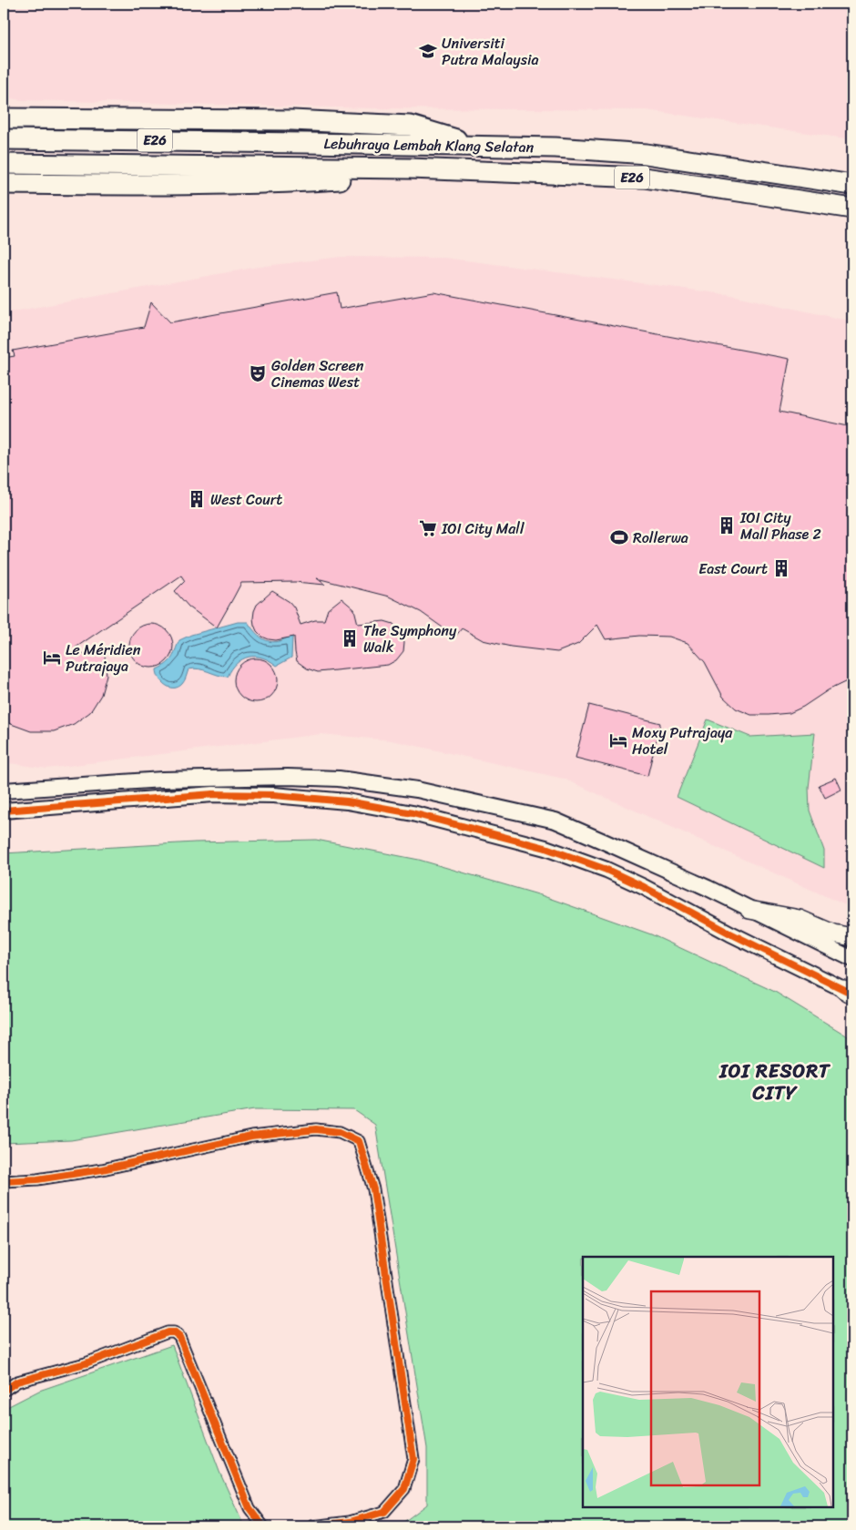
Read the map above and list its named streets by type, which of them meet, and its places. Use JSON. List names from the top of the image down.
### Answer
{
  "streets": {
    "highway": ["E26", "Lebuhraya Lembah Klang Selatan"]
  },
  "districts": ["IOI RESORT CITY"],
  "places": {
    "school or university": ["Universiti Putra Malaysia"],
    "theatre": ["Golden Screen Cinemas West"],
    "building": [
      "West Court",
      "IOI City Mall Phase 2",
      "East Court",
      "The Symphony Walk"
    ],
    "supermarket": ["IOI City Mall"],
    "sports": ["Rollerwa"],
    "hotel": ["Le Méridien Putrajaya", "Moxy Putrajaya Hotel"]
  }
}
